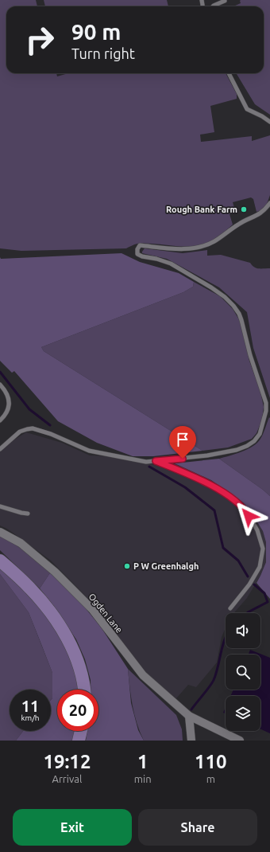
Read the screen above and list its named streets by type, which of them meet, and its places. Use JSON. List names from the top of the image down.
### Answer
{
  "streets": {
    "street": ["Ogden Lane"]
  },
  "places": ["Rough Bank Farm", "P W Greenhalgh"],
  "page": {
    "turn": ["90 m", "Turn right"],
    "speed": "11 km/h",
    "limit": "20",
    "eta": [
      "19:12",
      "Arrival",
      "1",
      "min",
      "110",
      "m"
    ],
    "buttons": ["Exit", "Share"]
  }
}
